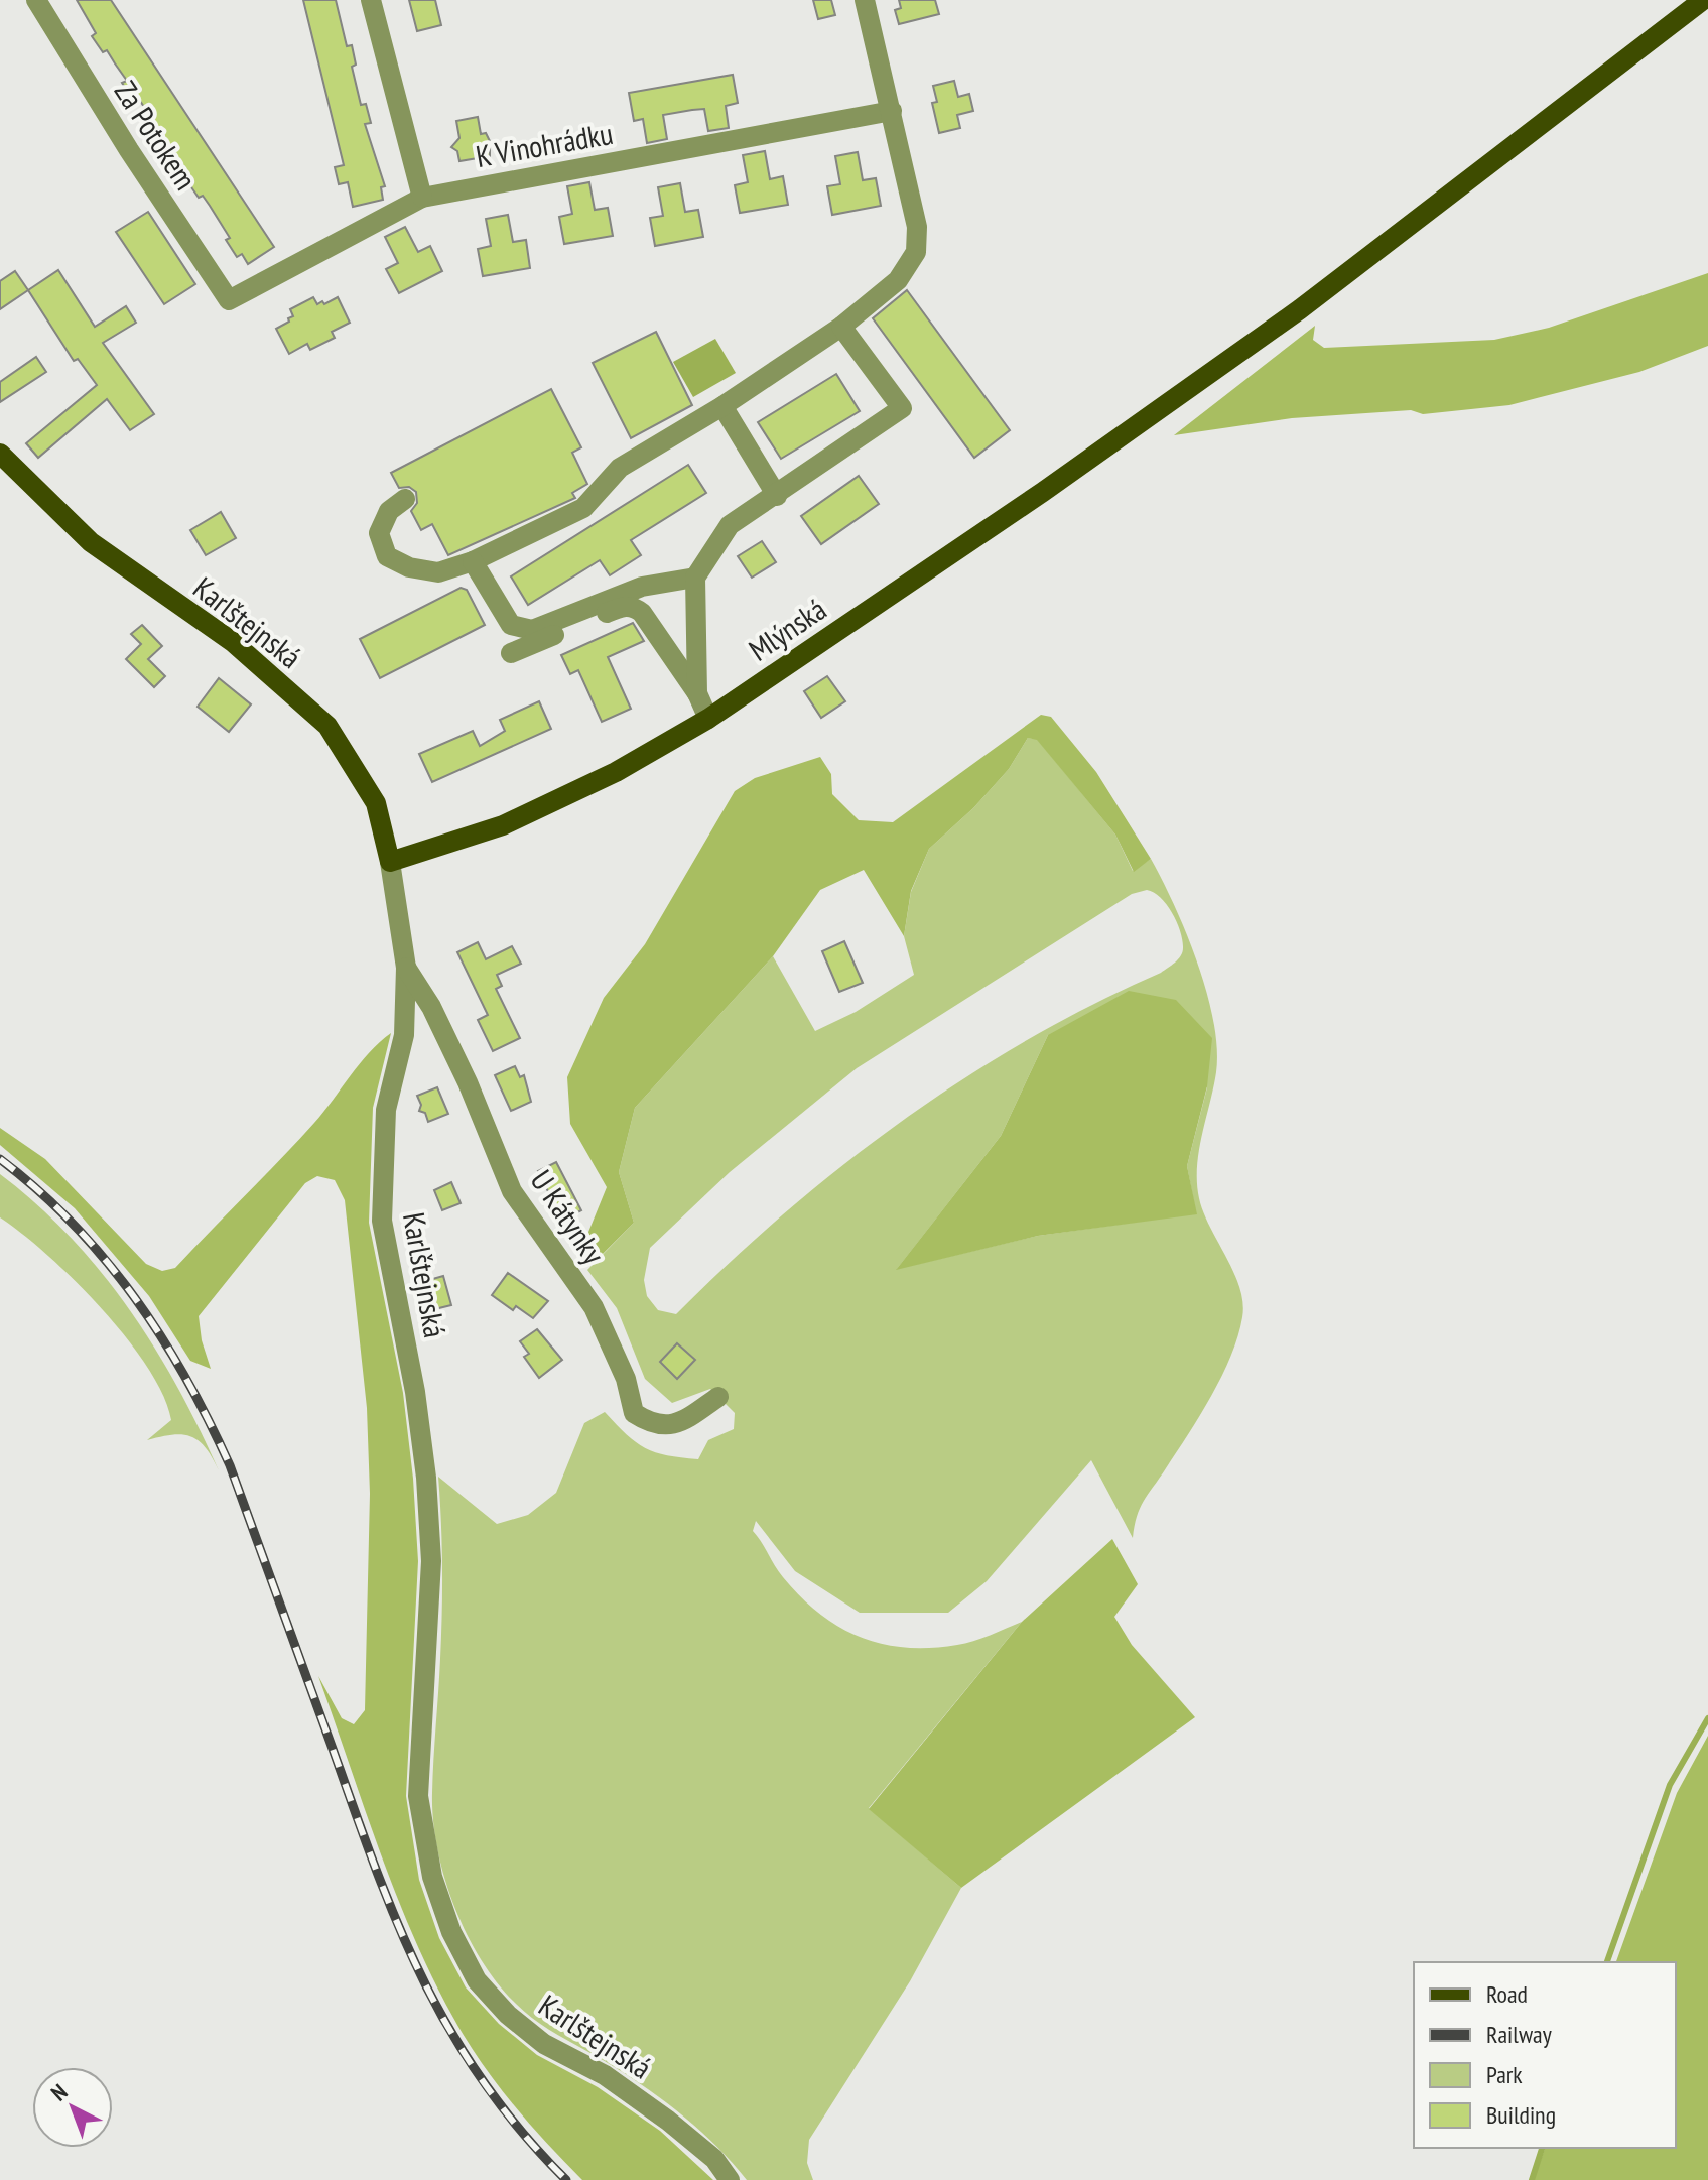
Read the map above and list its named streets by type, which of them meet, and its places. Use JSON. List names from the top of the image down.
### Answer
{
  "streets": {
    "main road": ["Karlštejnská", "Mlýnská"],
    "street": ["Za Potokem", "K Vinohrádku", "U Kátynky"]
  },
  "crossings": [
    ["Za Potokem", "K Vinohrádku"],
    ["Karlštejnská", "Mlýnská"],
    ["Karlštejnská", "U Kátynky"]
  ],
  "legend": [
    "Road",
    "Railway",
    "Park",
    "Building"
  ],
  "north": "top left"
}
